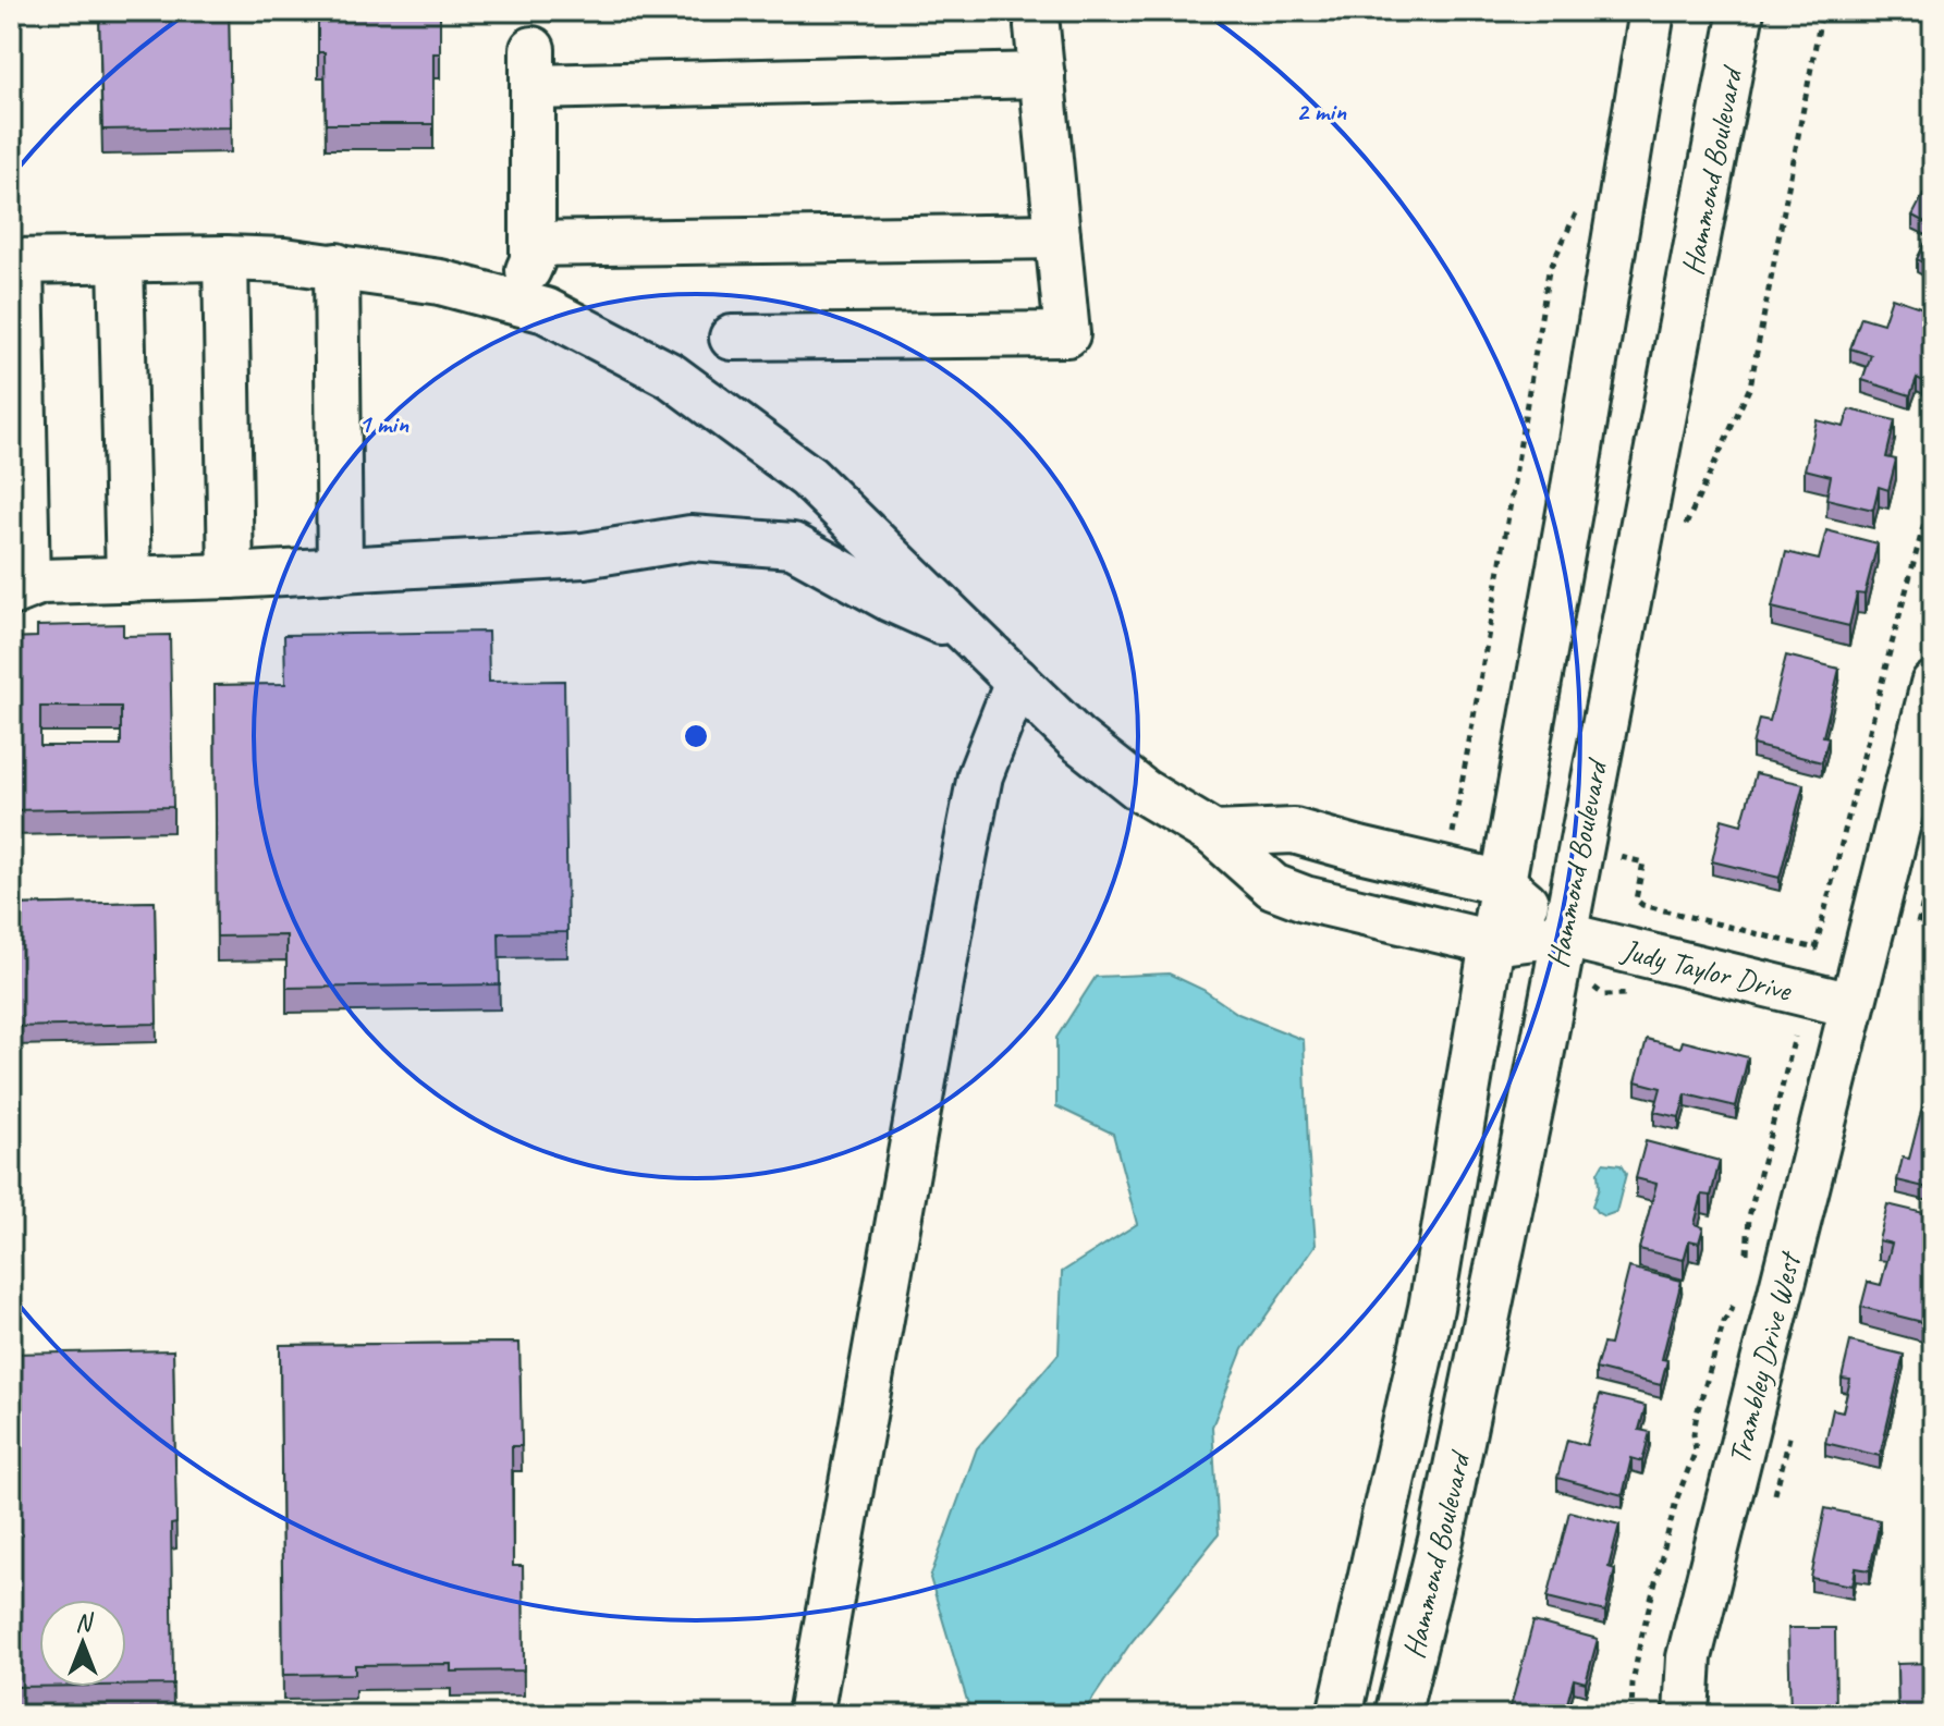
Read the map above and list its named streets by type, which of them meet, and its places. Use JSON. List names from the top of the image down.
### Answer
{
  "streets": {
    "street": ["Hammond Boulevard", "Judy Taylor Drive", "Trambley Drive West"]
  },
  "crossings": [
    ["Hammond Boulevard", "Judy Taylor Drive"],
    ["Judy Taylor Drive", "Trambley Drive West"]
  ],
  "north": "top",
  "rings": ["2 min", "1 min"]
}
